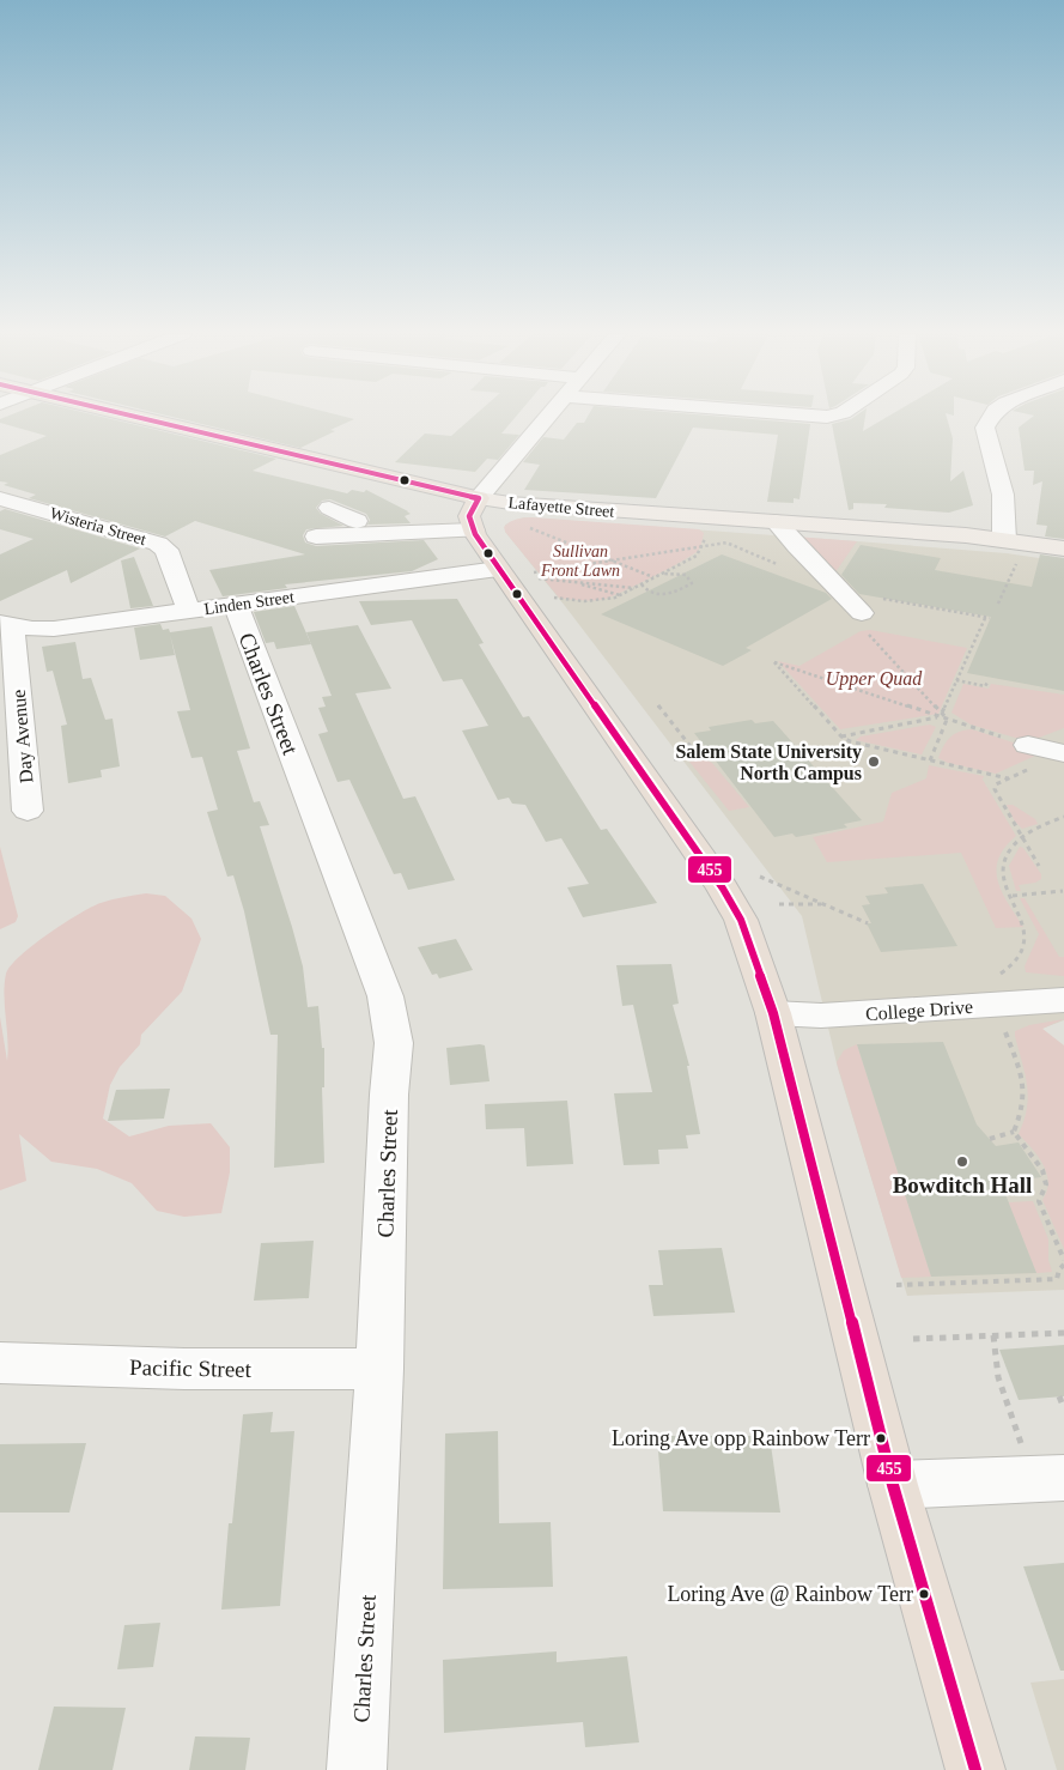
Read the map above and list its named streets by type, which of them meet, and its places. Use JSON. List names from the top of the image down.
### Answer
{
  "streets": {
    "highway": ["Lafayette Street"],
    "street": [
      "Wisteria Street",
      "Linden Street",
      "Charles Street",
      "Day Avenue",
      "College Drive",
      "Pacific Street"
    ]
  },
  "crossings": [
    ["Wisteria Street", "Linden Street"],
    ["Linden Street", "Charles Street"],
    ["Linden Street", "Day Avenue"],
    ["Charles Street", "Pacific Street"]
  ],
  "parks": ["Sullivan Front Lawn", "Upper Quad"],
  "places": [
    "Salem State University North Campus",
    "Bowditch Hall",
    "Loring Ave opp Rainbow Terr",
    "Loring Ave @ Rainbow Terr"
  ],
  "lines": ["transit line 455"]
}
